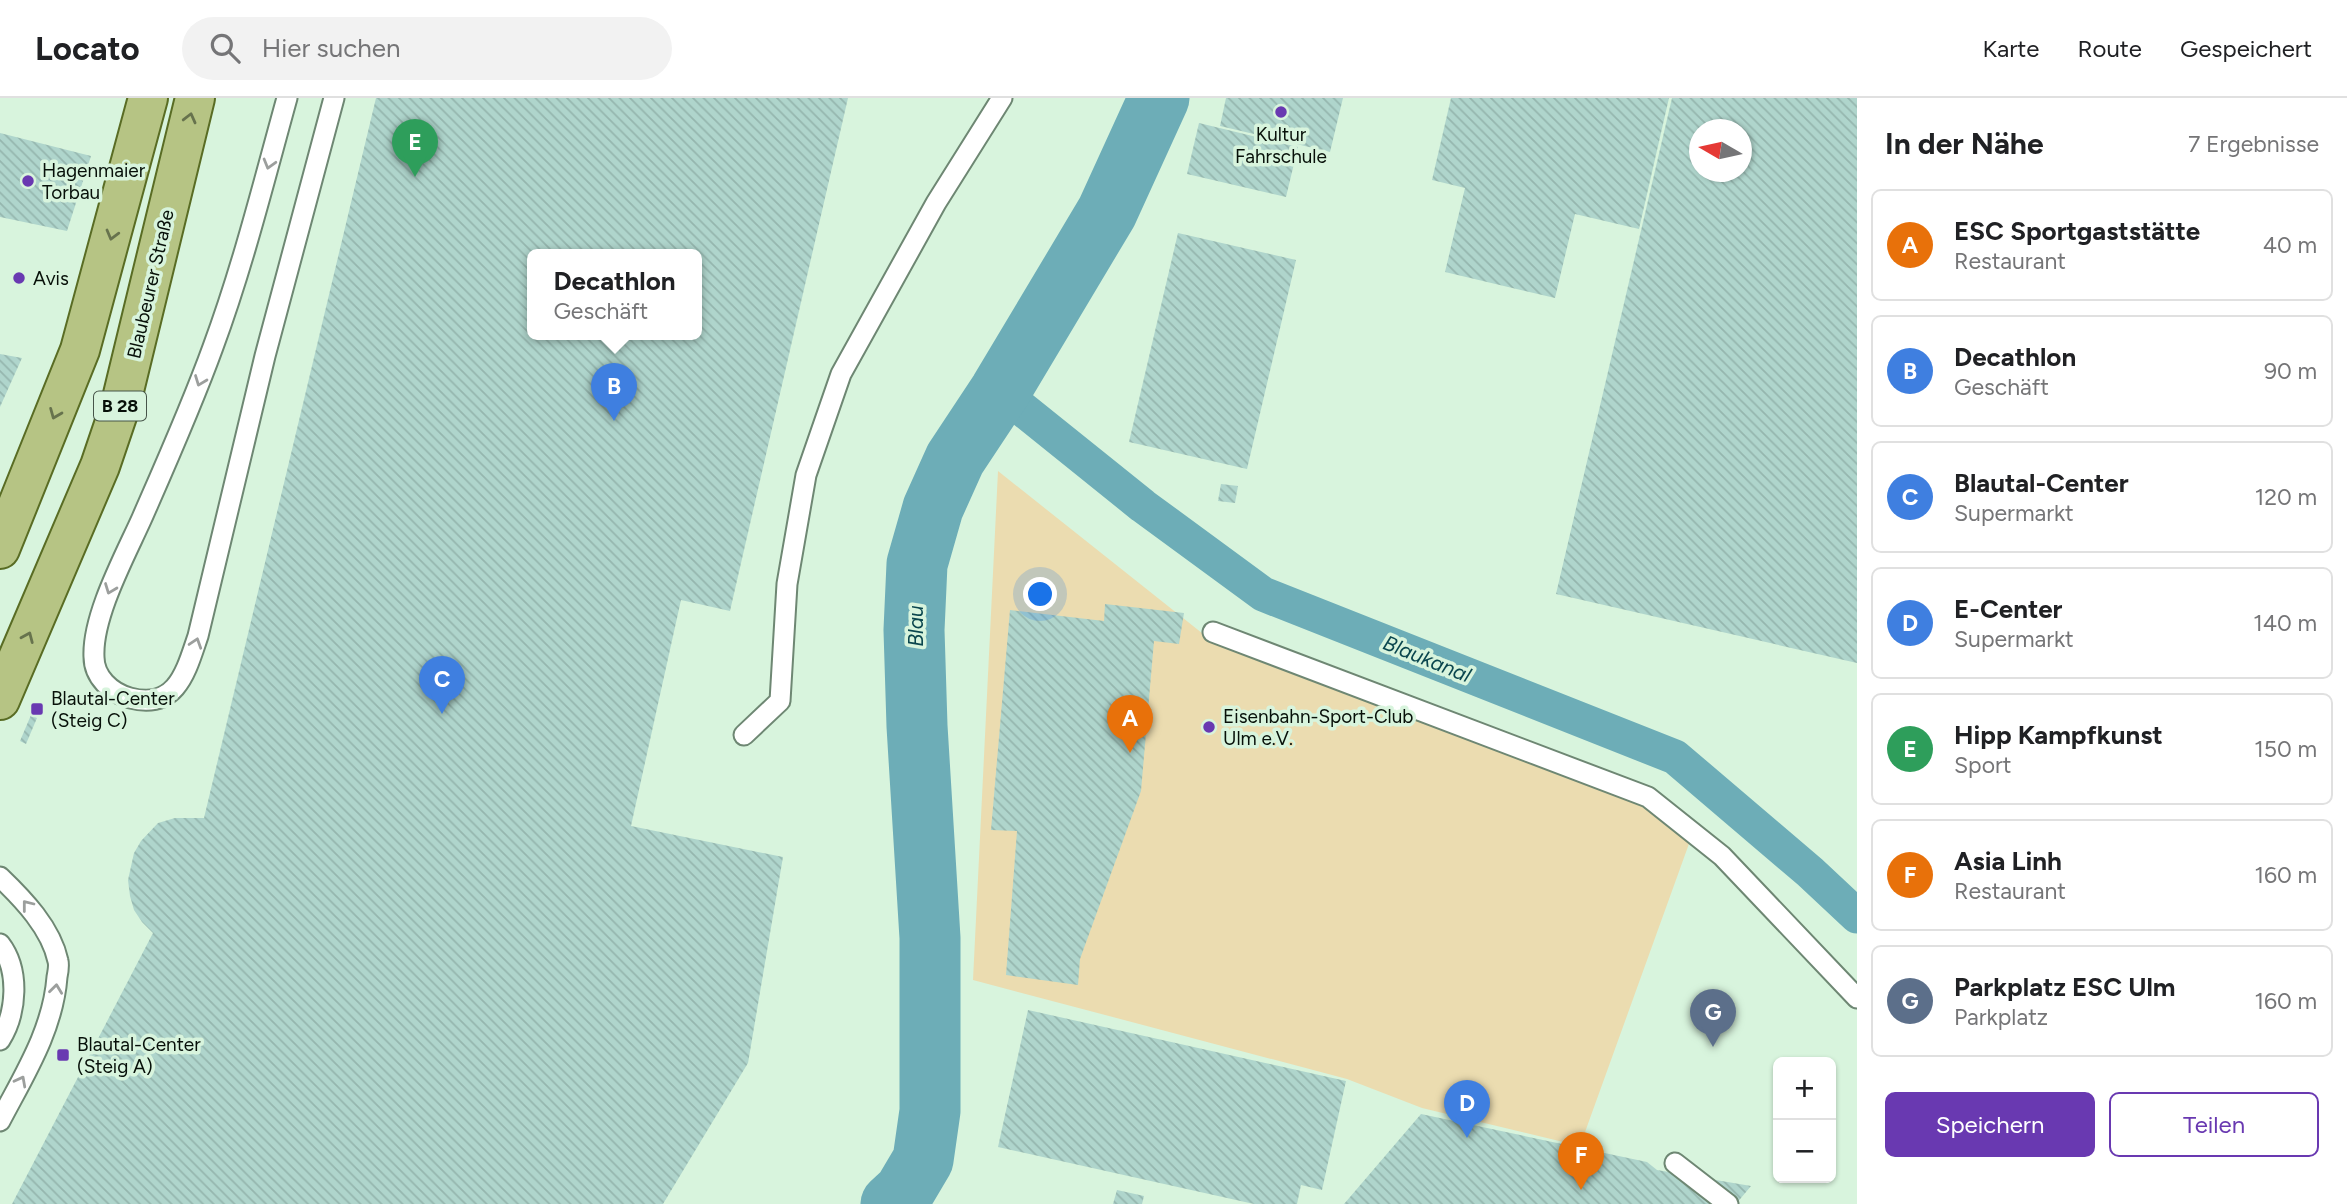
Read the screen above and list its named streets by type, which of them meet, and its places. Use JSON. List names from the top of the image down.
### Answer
{
  "streets": {
    "main road": ["Blaubeurer Straße", "B 28"]
  },
  "water": ["Blau", "Blaukanal"],
  "places": {
    "other": [
      "Kultur Fahrschule",
      "Hagenmaier Torbau",
      "Avis",
      "Eisenbahn-Sport-Club Ulm e.V."
    ],
    "transit": ["Blautal-Center (Steig C)", "Blautal-Center (Steig A)"]
  },
  "north": "left",
  "page": {
    "header": "Locato",
    "search": "Hier suchen",
    "nav": ["Karte", "Route", "Gespeichert"],
    "heading": ["In der Nähe", "7 Ergebnisse"],
    "pins": [
      "E",
      "B",
      "C",
      "A",
      "G",
      "D",
      "F"
    ],
    "list": [
      {
        "mark": "A",
        "name": "ESC Sportgaststätte",
        "note": "Restaurant",
        "value": "40 m"
      },
      {
        "mark": "B",
        "name": "Decathlon",
        "note": "Geschäft",
        "value": "90 m"
      },
      {
        "mark": "C",
        "name": "Blautal-Center",
        "note": "Supermarkt",
        "value": "120 m"
      },
      {
        "mark": "D",
        "name": "E-Center",
        "note": "Supermarkt",
        "value": "140 m"
      },
      {
        "mark": "E",
        "name": "Hipp Kampfkunst",
        "note": "Sport",
        "value": "150 m"
      },
      {
        "mark": "F",
        "name": "Asia Linh",
        "note": "Restaurant",
        "value": "160 m"
      },
      {
        "mark": "G",
        "name": "Parkplatz ESC Ulm",
        "note": "Parkplatz",
        "value": "160 m"
      }
    ],
    "popup": ["Decathlon", "Geschäft"],
    "map_buttons": ["+", "−"],
    "buttons": ["Speichern", "Teilen"]
  }
}
